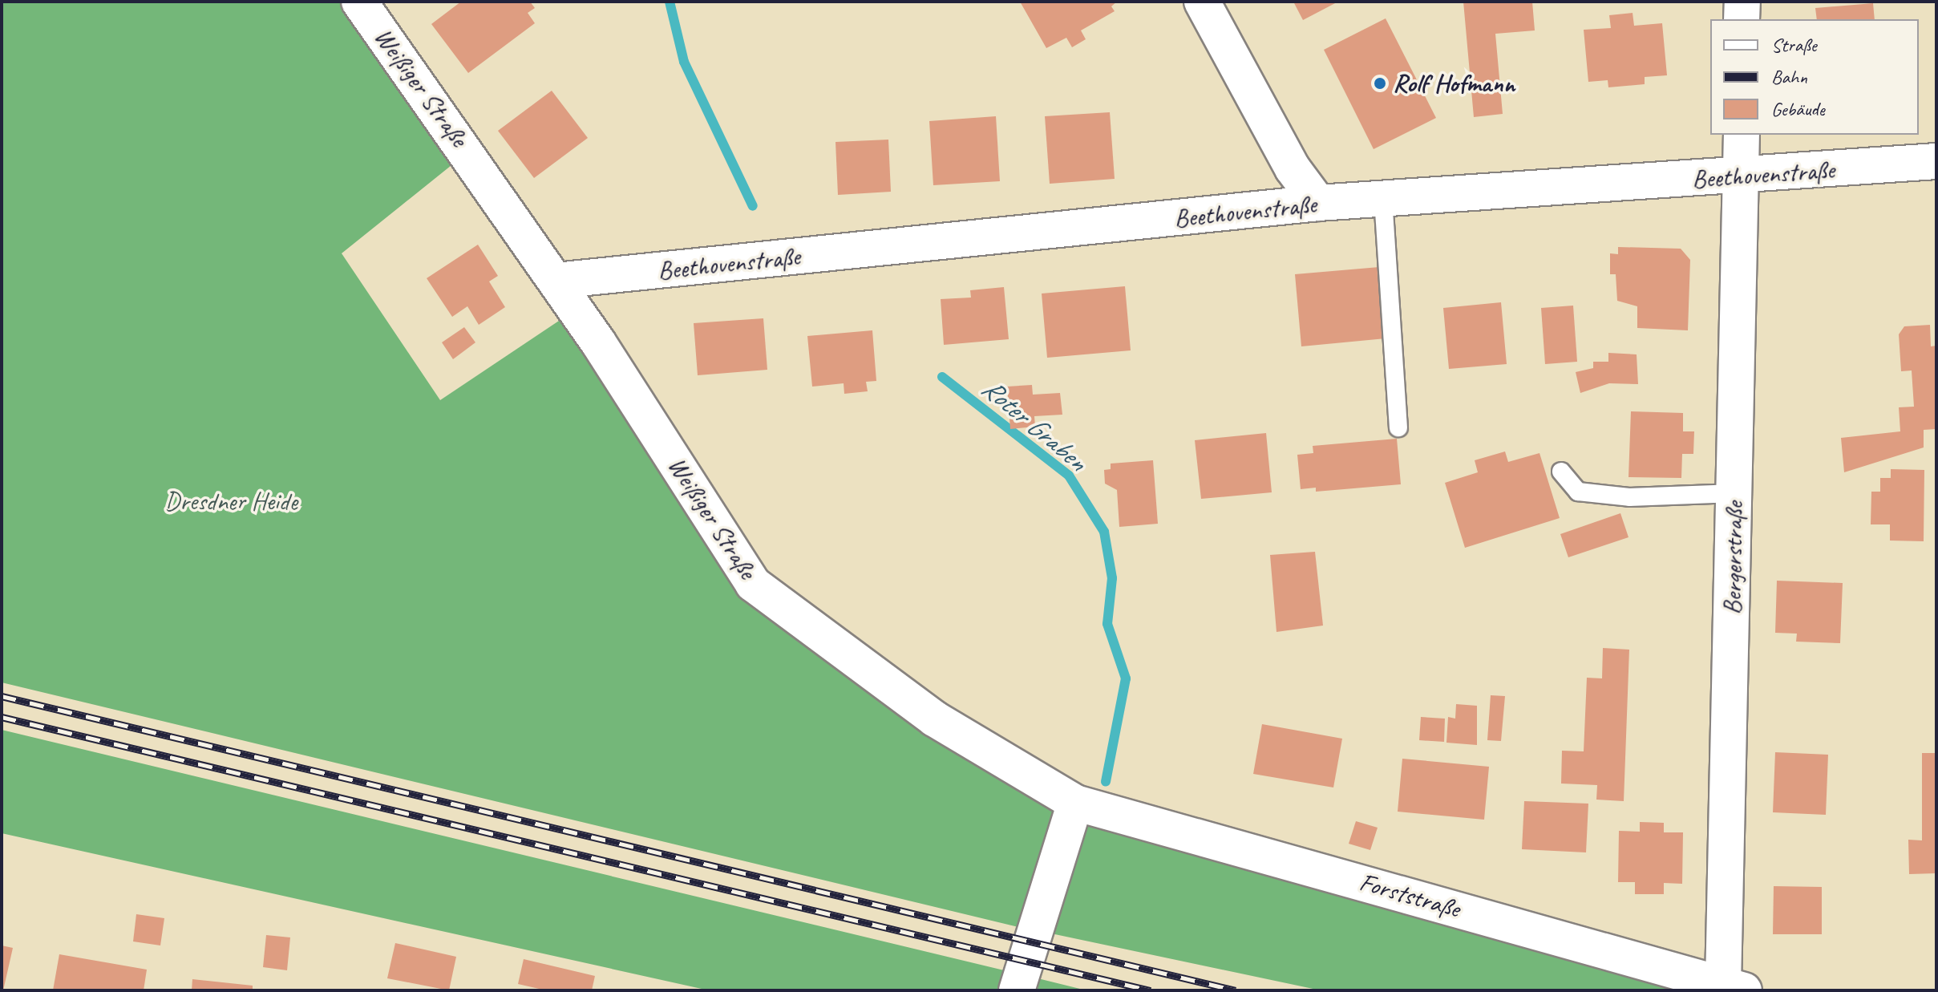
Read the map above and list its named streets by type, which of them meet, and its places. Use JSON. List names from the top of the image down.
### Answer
{
  "streets": {
    "street": [
      "Weißiger Straße",
      "Beethovenstraße",
      "Bergerstraße",
      "Forststraße"
    ]
  },
  "crossings": [
    ["Weißiger Straße", "Beethovenstraße"],
    ["Weißiger Straße", "Forststraße"],
    ["Beethovenstraße", "Bergerstraße"],
    ["Bergerstraße", "Forststraße"]
  ],
  "water": ["Roter Graben"],
  "parks": ["Dresdner Heide"],
  "places": ["Rolf Hofmann"],
  "legend": ["Straße", "Bahn", "Gebäude"]
}
